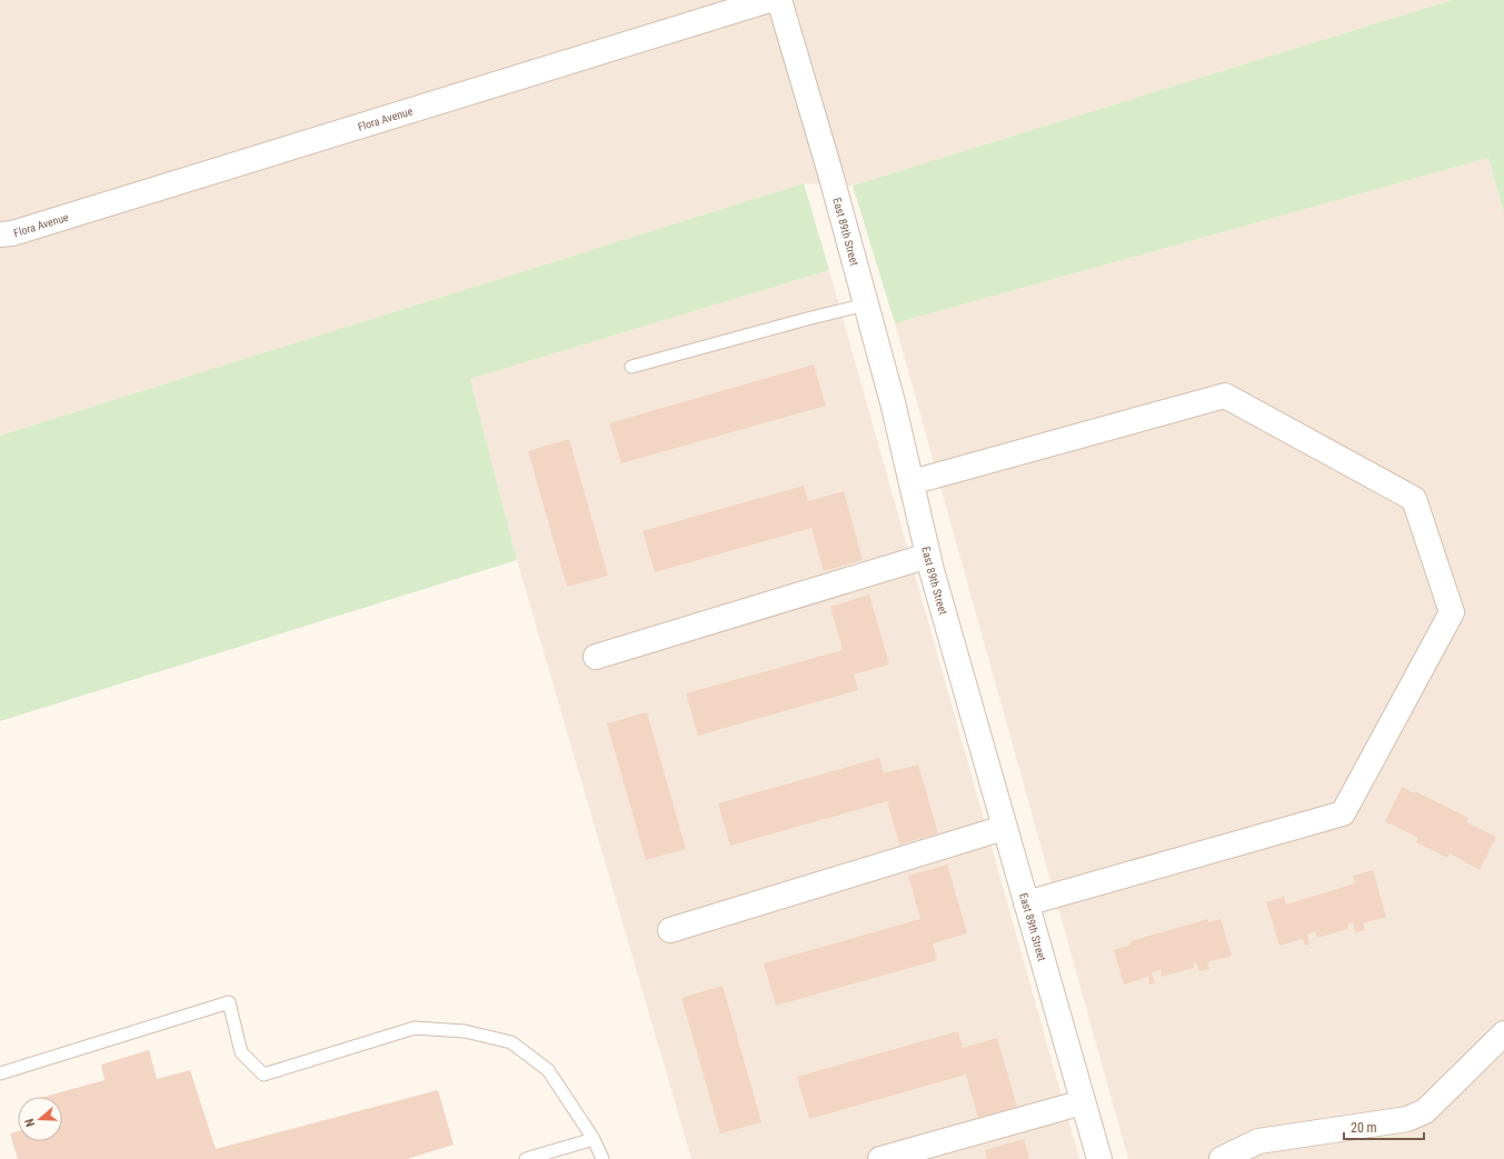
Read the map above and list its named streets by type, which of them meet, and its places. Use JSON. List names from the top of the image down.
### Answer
{
  "streets": {
    "street": ["Flora Avenue", "East 89th Street"]
  },
  "scale_bar": "20 m",
  "north": "left"
}
